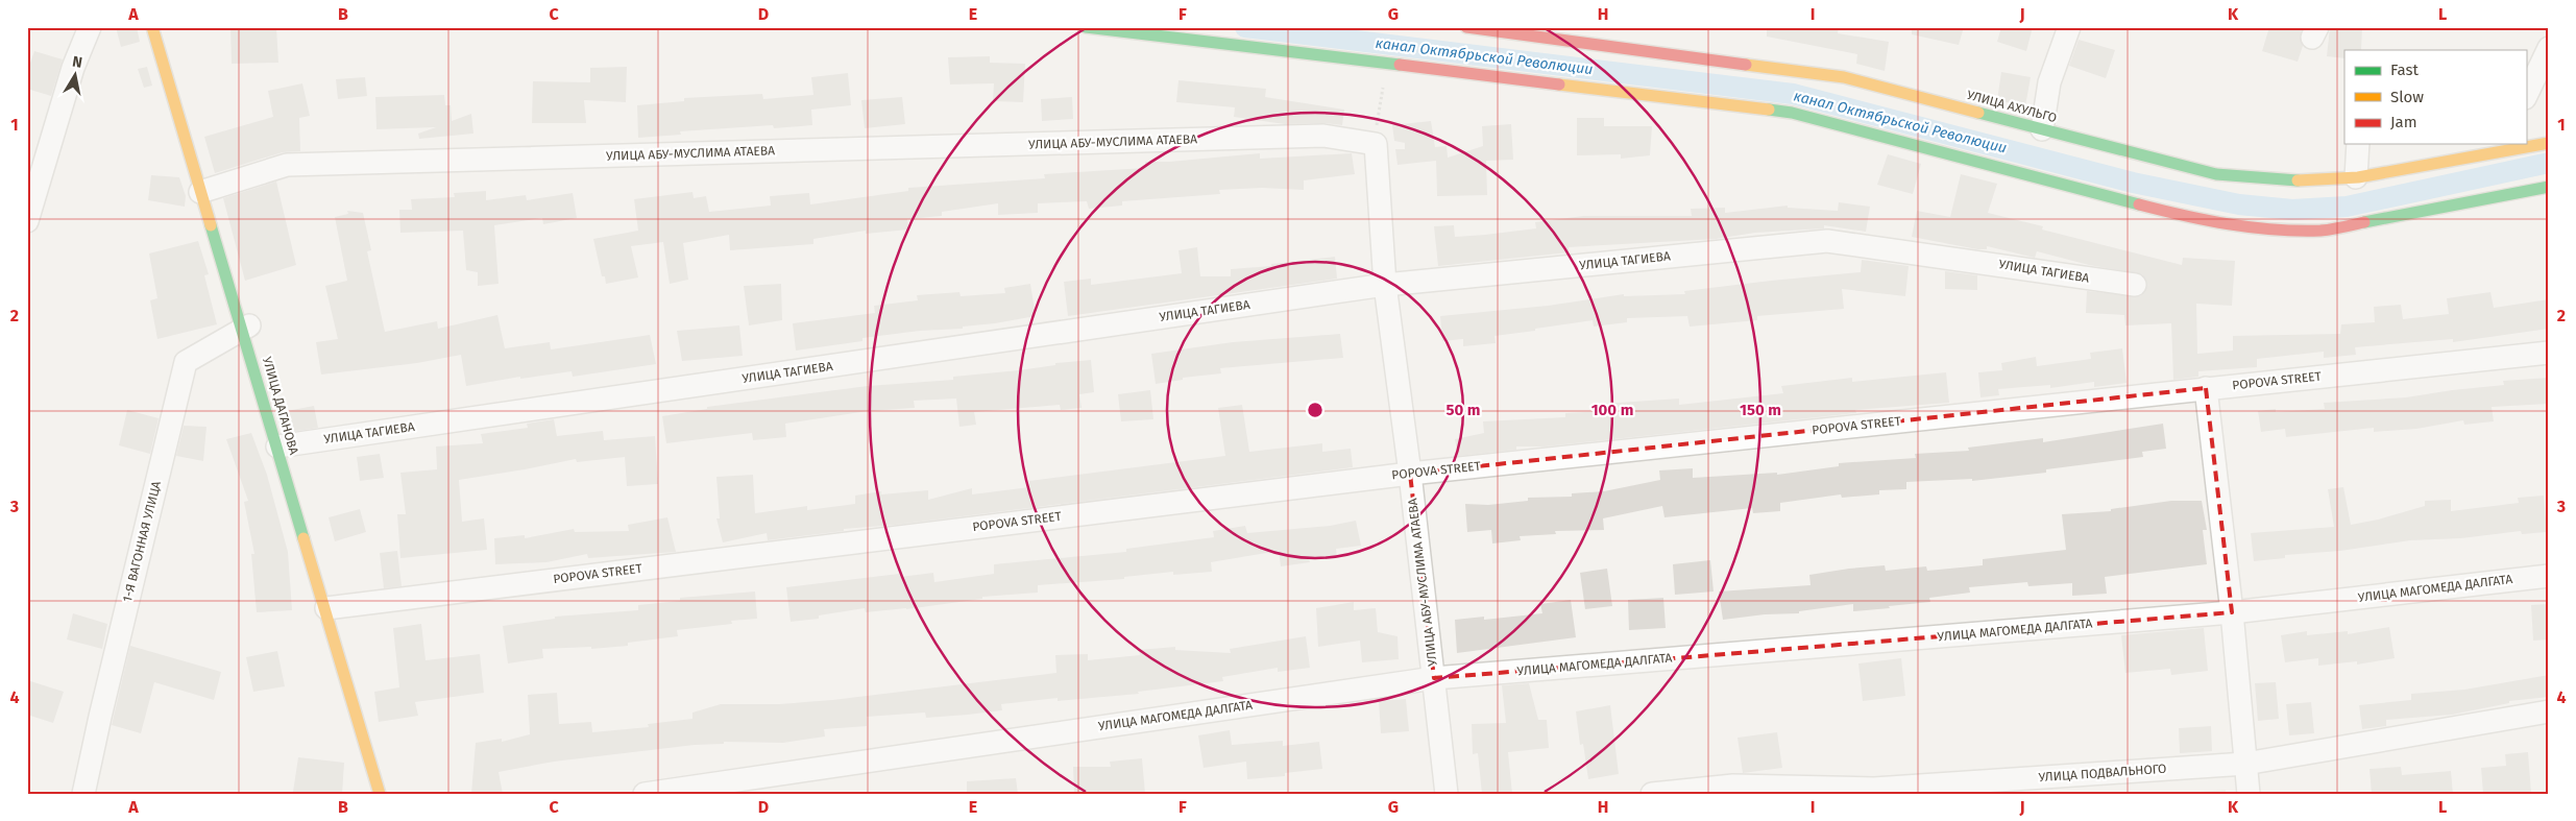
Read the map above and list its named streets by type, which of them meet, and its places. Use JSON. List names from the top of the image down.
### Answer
{
  "streets": {
    "main road": ["УЛИЦА АХУЛЬГО", "УЛИЦА ДАГАНОВА"],
    "street": [
      "УЛИЦА АБУ-МУСЛИМА АТАЕВА",
      "УЛИЦА ТАГИЕВА",
      "POPOVA STREET",
      "1-Я ВАГОННАЯ УЛИЦА",
      "УЛИЦА МАГОМЕДА ДАЛГАТА",
      "УЛИЦА ПОДВАЛЬНОГО"
    ]
  },
  "crossings": [
    ["УЛИЦА АБУ-МУСЛИМА АТАЕВА", "УЛИЦА ТАГИЕВА"],
    ["УЛИЦА АБУ-МУСЛИМА АТАЕВА", "POPOVA STREET"],
    ["УЛИЦА АБУ-МУСЛИМА АТАЕВА", "УЛИЦА ДАГАНОВА"],
    ["УЛИЦА АБУ-МУСЛИМА АТАЕВА", "УЛИЦА МАГОМЕДА ДАЛГАТА"],
    ["УЛИЦА ТАГИЕВА", "УЛИЦА ДАГАНОВА"],
    ["POPOVA STREET", "УЛИЦА ДАГАНОВА"],
    ["УЛИЦА ДАГАНОВА", "1-Я ВАГОННАЯ УЛИЦА"]
  ],
  "water": ["канал Октябрьской Революции"],
  "legend": ["Fast", "Slow", "Jam"],
  "north": "top",
  "grid": {
    "columns": [
      "A",
      "B",
      "C",
      "D",
      "E",
      "F",
      "G",
      "H",
      "I",
      "J",
      "K",
      "L"
    ],
    "rows": [
      "1",
      "2",
      "3",
      "4"
    ]
  },
  "rings": ["50 m", "100 m", "150 m"]
}
